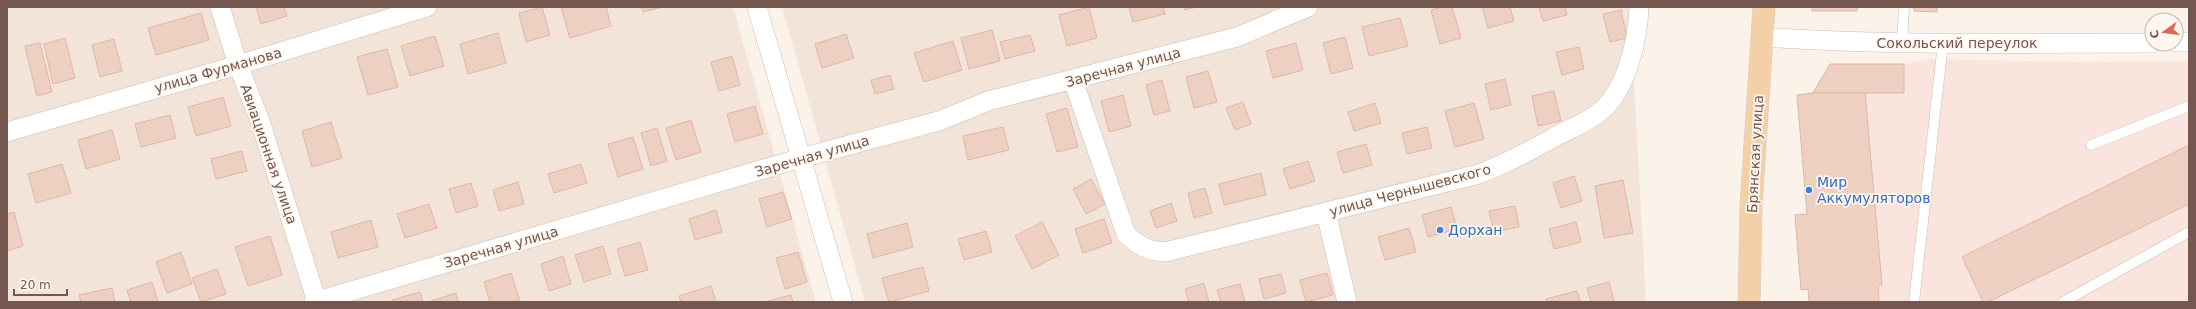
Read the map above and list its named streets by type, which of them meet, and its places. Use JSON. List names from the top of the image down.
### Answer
{
  "streets": {
    "main road": ["Брянская улица"],
    "street": [
      "Сокольский переулок",
      "Заречная улица",
      "улица Фурманова",
      "Авиационная улица",
      "улица Чернышевского"
    ]
  },
  "crossings": [
    ["Сокольский переулок", "Брянская улица"],
    ["Заречная улица", "Авиационная улица"],
    ["Заречная улица", "улица Чернышевского"],
    ["улица Фурманова", "Авиационная улица"]
  ],
  "places": ["Мир Аккумуляторов", "Дорхан"],
  "scale_bar": "20 m",
  "north": "left"
}
